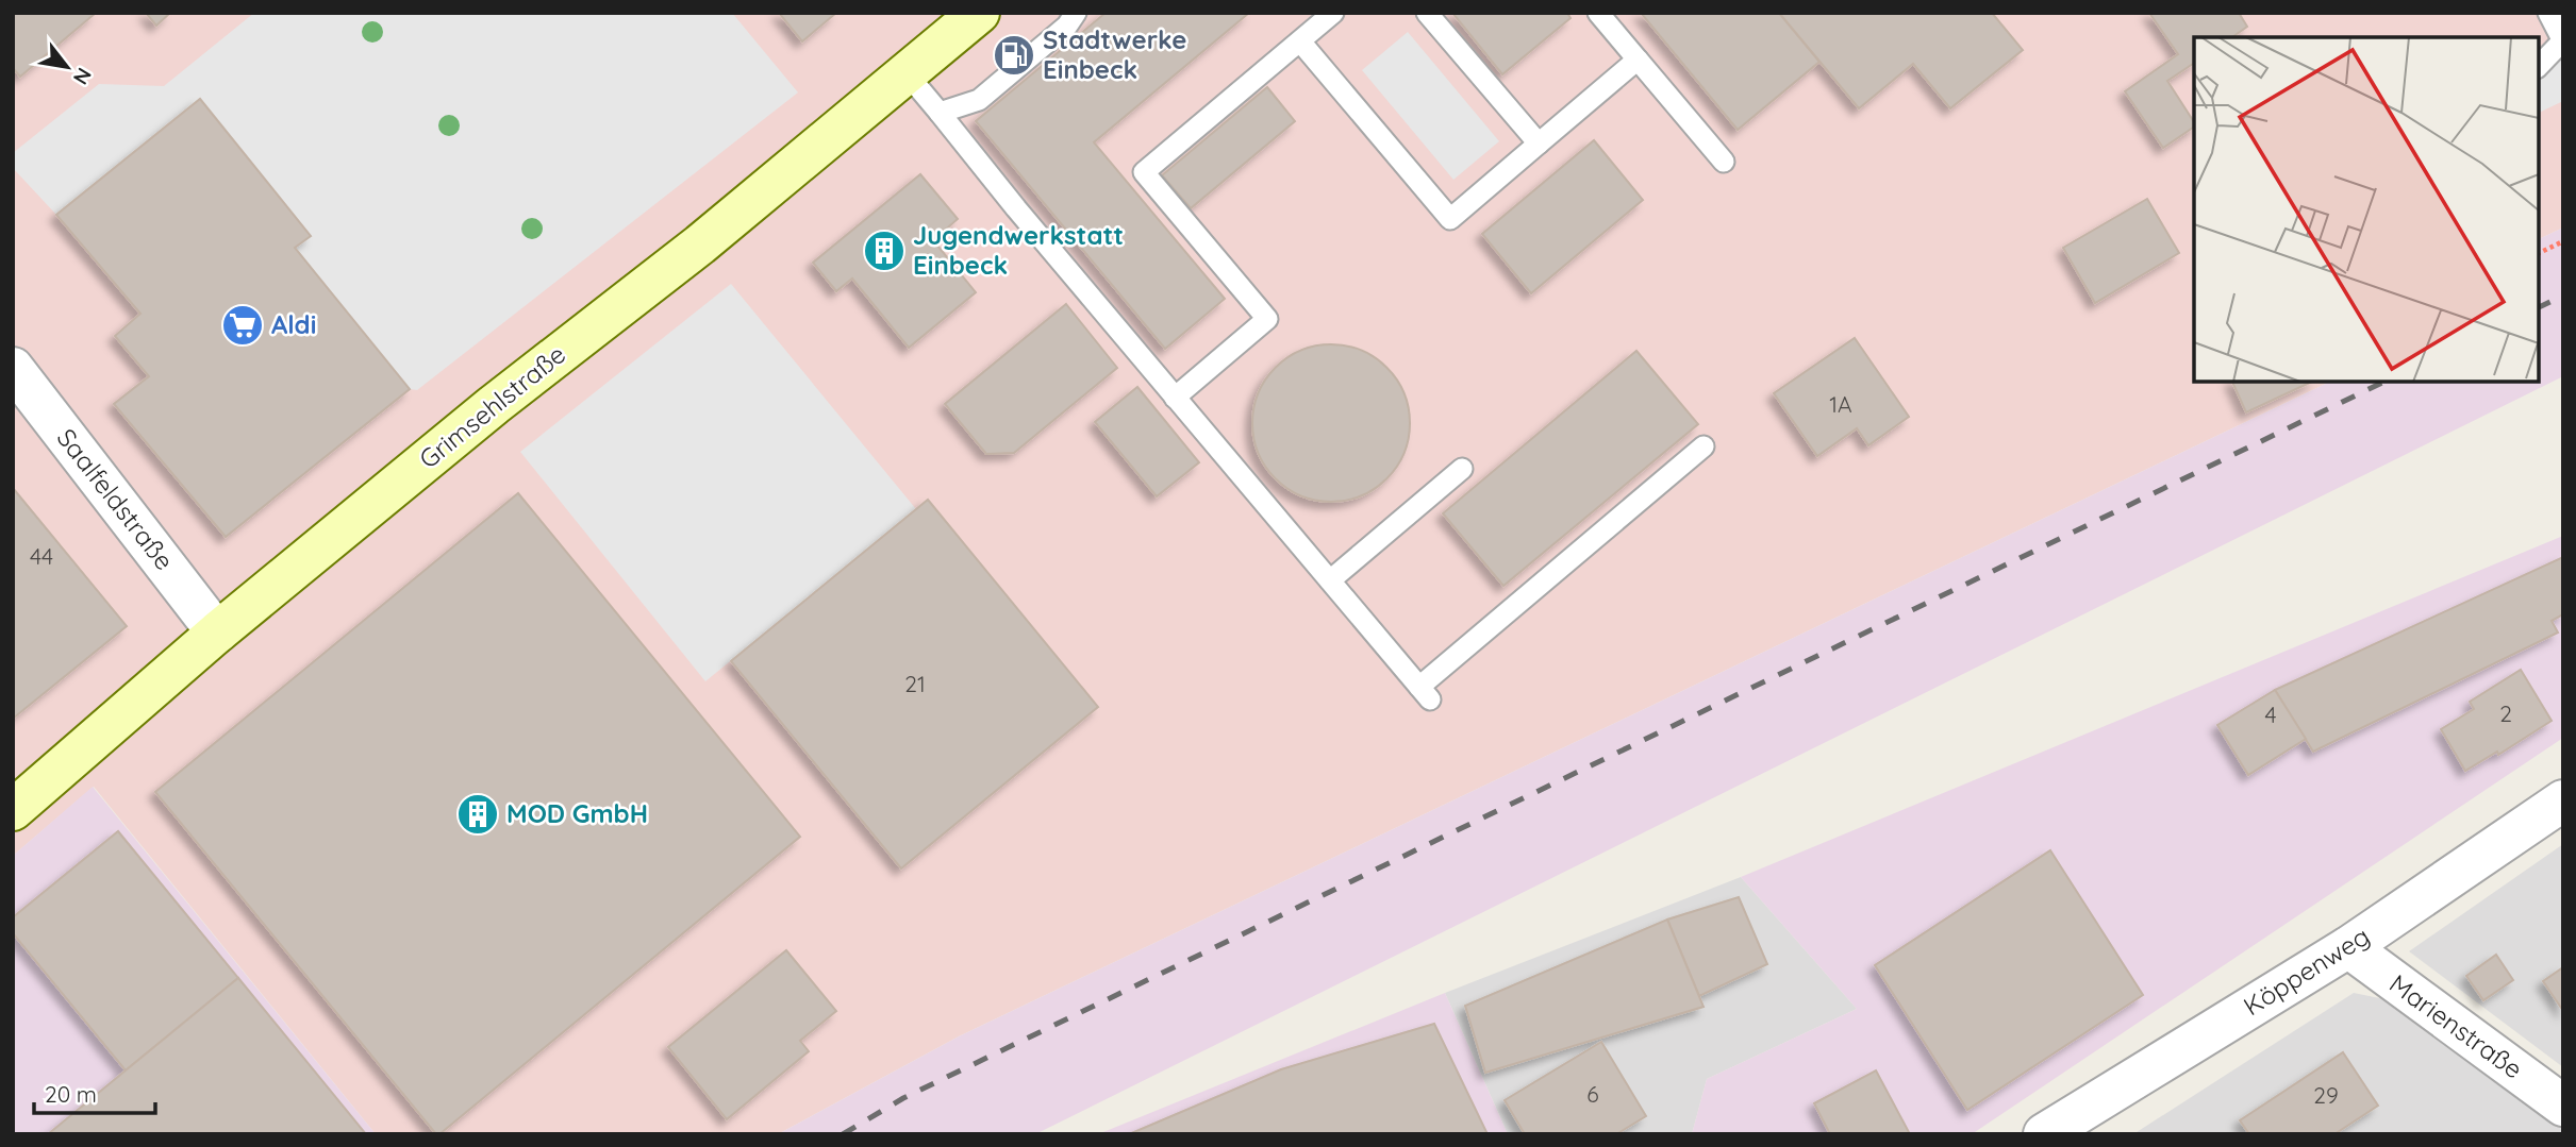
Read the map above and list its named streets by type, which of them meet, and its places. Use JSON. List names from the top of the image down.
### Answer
{
  "streets": {
    "main road": ["Grimsehlstraße"],
    "street": ["Saalfeldstraße", "Köppenweg", "Marienstraße"]
  },
  "crossings": [
    ["Grimsehlstraße", "Saalfeldstraße"],
    ["Köppenweg", "Marienstraße"]
  ],
  "places": {
    "fuel station": ["Stadtwerke Einbeck"],
    "building": ["Jugendwerkstatt Einbeck", "MOD GmbH"],
    "supermarket": ["Aldi"]
  },
  "house_numbers": [
    "1A",
    "44",
    "21",
    "2",
    "4",
    "6",
    "29"
  ],
  "scale_bar": "20 m",
  "north": "bottom right"
}
